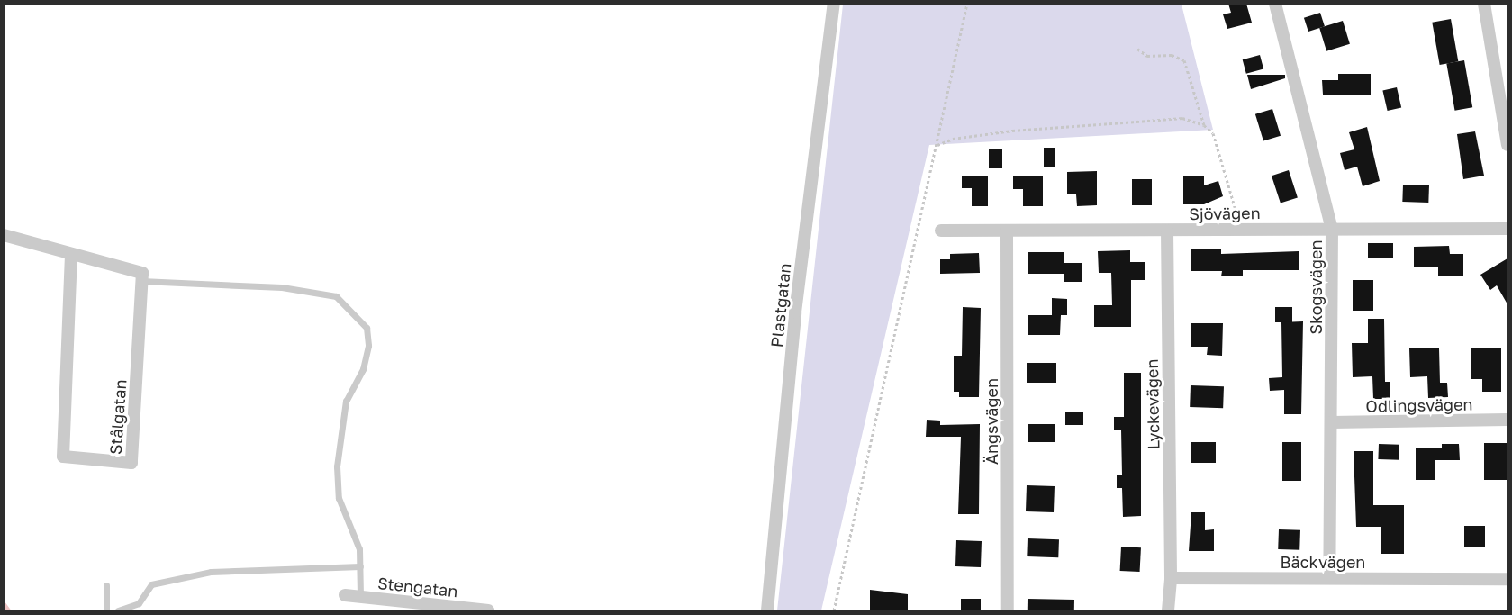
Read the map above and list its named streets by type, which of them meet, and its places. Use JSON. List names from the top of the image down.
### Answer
{
  "streets": {
    "street": [
      "Sjövägen",
      "Skogsvägen",
      "Plastgatan",
      "Lyckevägen",
      "Odlingsvägen",
      "Stålgatan",
      "Ängsvägen",
      "Bäckvägen",
      "Stengatan"
    ]
  },
  "crossings": [
    ["Sjövägen", "Skogsvägen"],
    ["Sjövägen", "Lyckevägen"],
    ["Sjövägen", "Ängsvägen"],
    ["Skogsvägen", "Odlingsvägen"],
    ["Skogsvägen", "Bäckvägen"],
    ["Lyckevägen", "Bäckvägen"]
  ]
}
